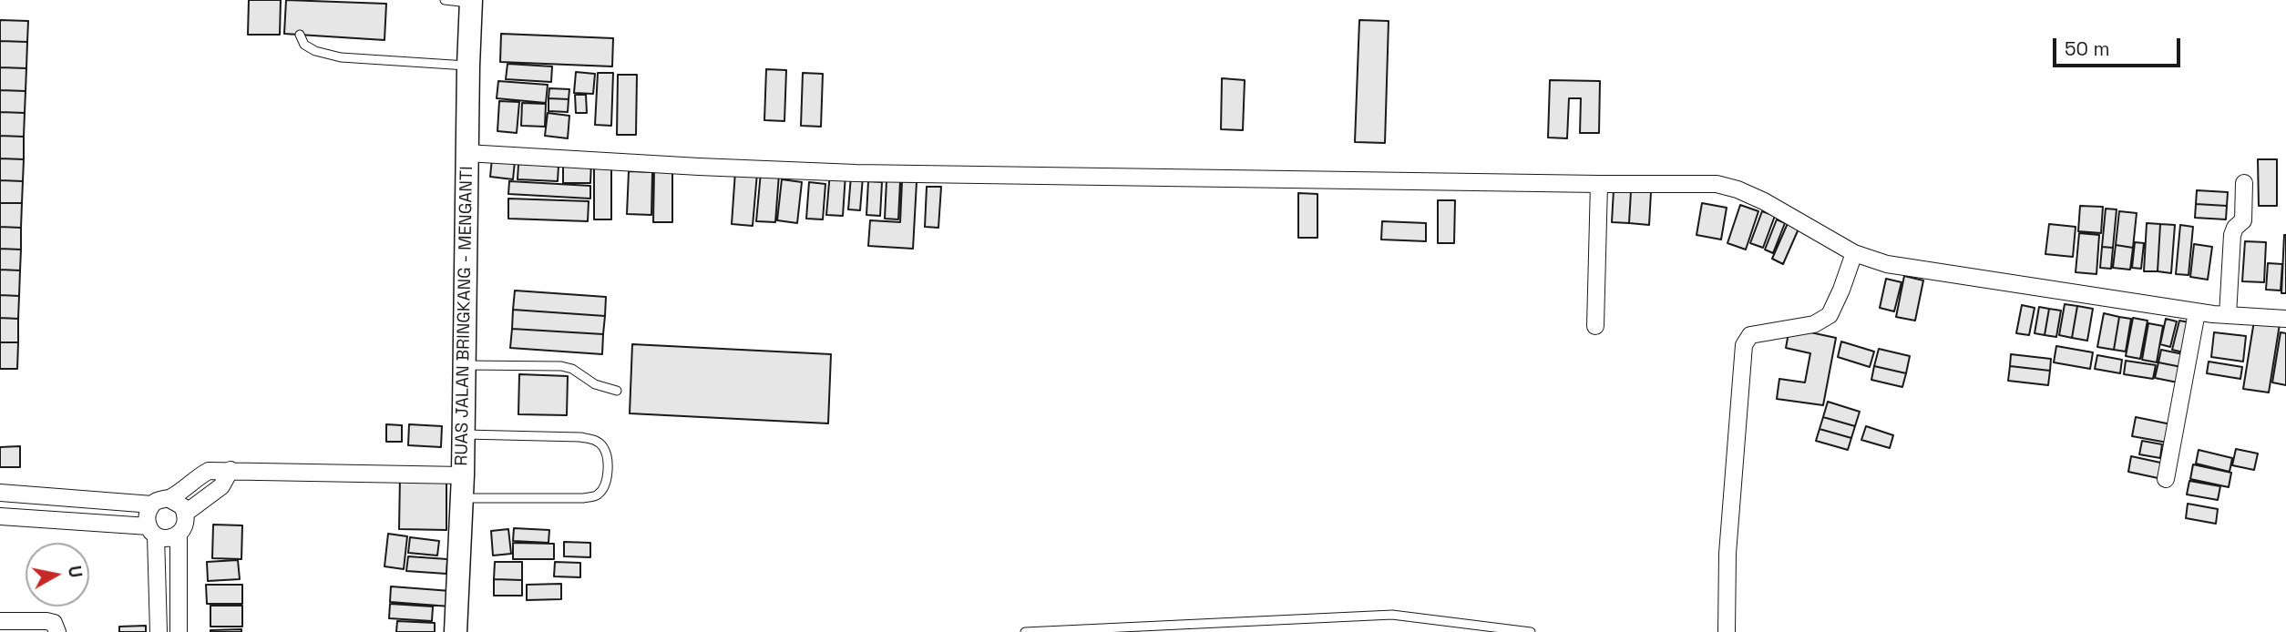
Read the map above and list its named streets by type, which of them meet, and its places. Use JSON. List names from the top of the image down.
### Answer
{
  "streets": {
    "main road": ["RUAS JALAN BRINGKANG - MENGANTI"]
  },
  "scale_bar": "50 m",
  "north": "right"
}
